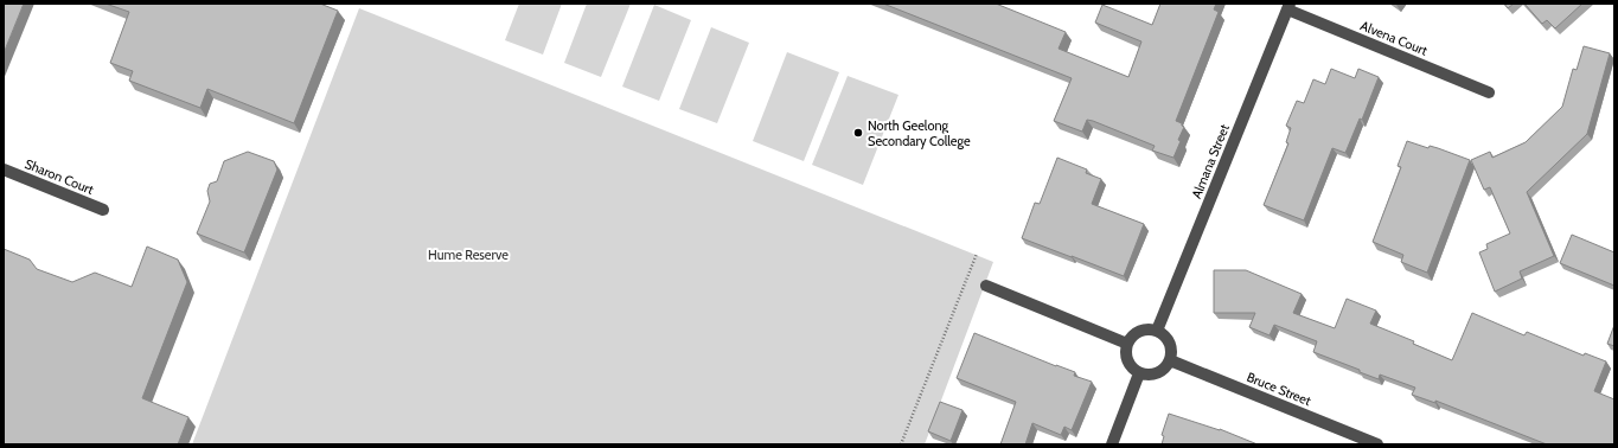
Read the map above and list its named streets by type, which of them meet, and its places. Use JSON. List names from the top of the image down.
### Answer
{
  "streets": {
    "street": [
      "Alvena Court",
      "Almana Street",
      "Sharon Court",
      "Bruce Street"
    ]
  },
  "crossings": [
    ["Alvena Court", "Almana Street"],
    ["Almana Street", "Bruce Street"]
  ],
  "parks": ["Hume Reserve"],
  "places": ["North Geelong Secondary College"]
}
